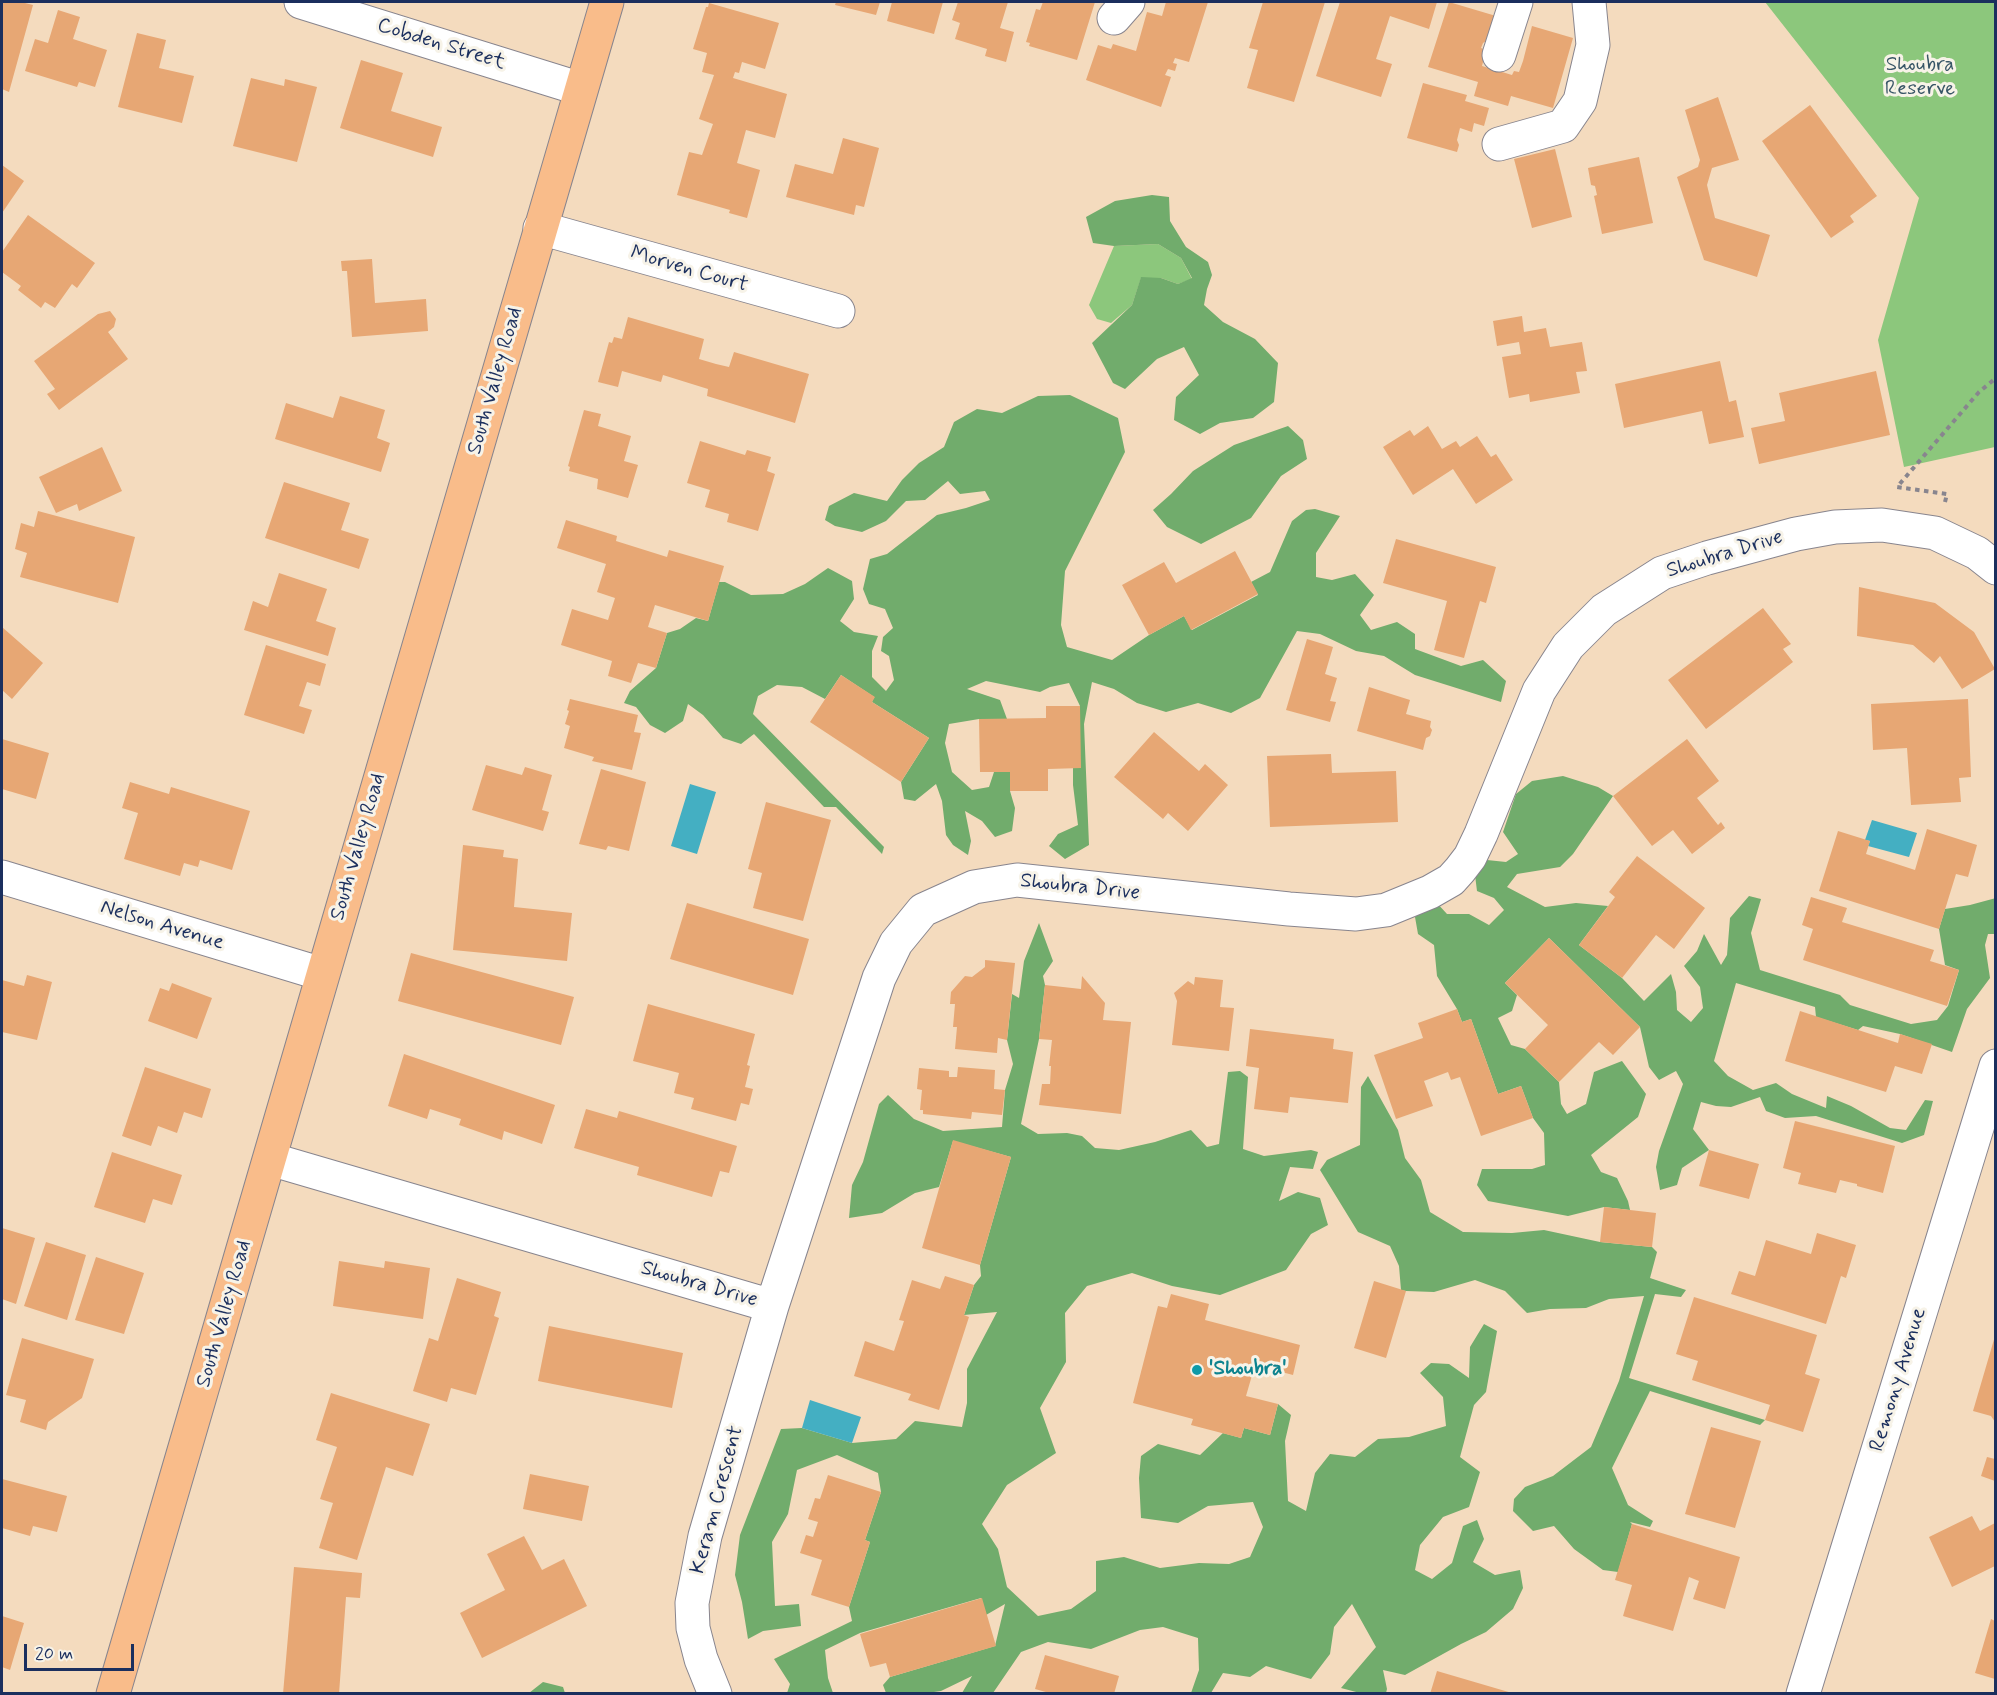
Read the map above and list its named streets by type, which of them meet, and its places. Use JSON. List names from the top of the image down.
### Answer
{
  "streets": {
    "main road": ["South Valley Road"],
    "street": [
      "Cobden Street",
      "Morven Court",
      "Shoubra Drive",
      "Nelson Avenue",
      "Remony Avenue",
      "Keram Crescent"
    ]
  },
  "crossings": [
    ["Cobden Street", "South Valley Road"],
    ["Morven Court", "South Valley Road"],
    ["South Valley Road", "Shoubra Drive"],
    ["South Valley Road", "Nelson Avenue"],
    ["Shoubra Drive", "Keram Crescent"]
  ],
  "parks": ["Shoubra Reserve"],
  "places": ["'Shoubra'"],
  "scale_bar": "20 m"
}
